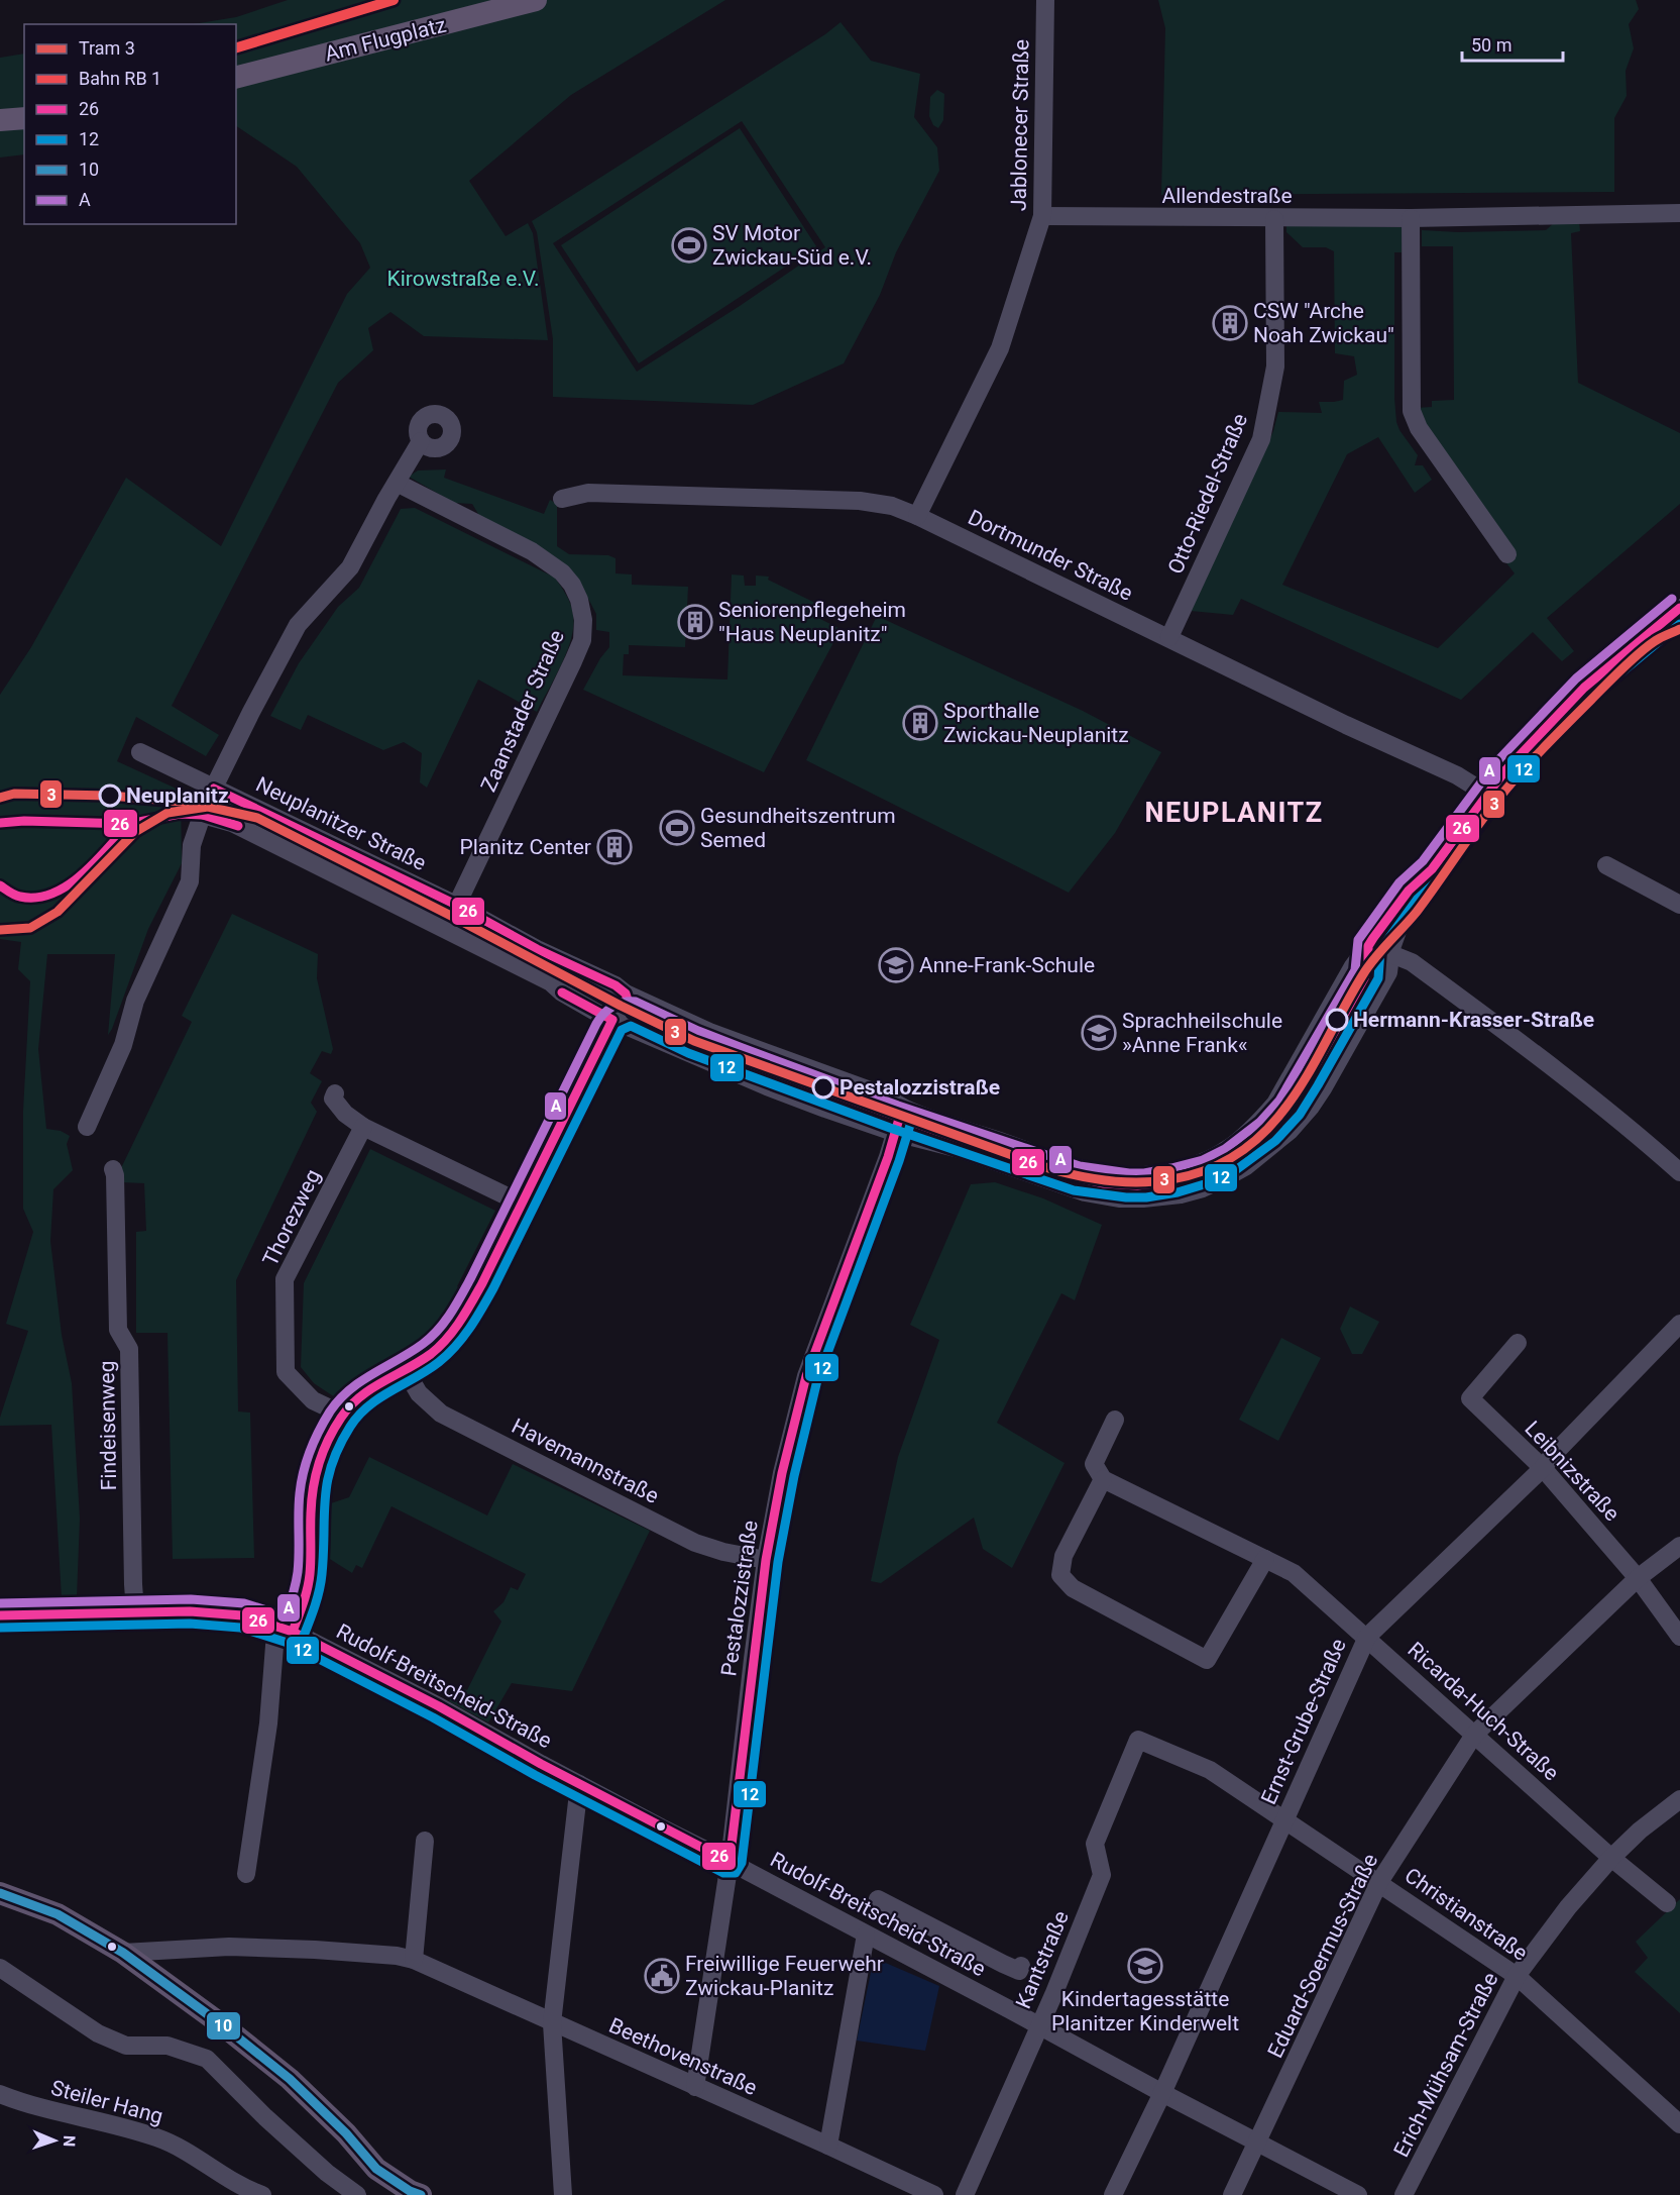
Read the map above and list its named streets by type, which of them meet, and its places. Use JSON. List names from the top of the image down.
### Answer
{
  "streets": {
    "main road": ["Am Flugplatz"],
    "street": [
      "Jablonecer Straße",
      "Allendestraße",
      "Otto-Riedel-Straße",
      "Dortmunder Straße",
      "Zaanstader Straße",
      "Neuplanitzer Straße",
      "Thorezweg",
      "Findeisenweg",
      "Havemannstraße",
      "Leibnizstraße",
      "Pestalozzistraße",
      "Rudolf-Breitscheid-Straße",
      "Ricarda-Huch-Straße",
      "Ernst-Grube-Straße",
      "Christianstraße",
      "Eduard-Soermus-Straße",
      "Kantstraße",
      "Beethovenstraße",
      "Erich-Mühsam-Straße",
      "Steiler Hang"
    ]
  },
  "crossings": [
    ["Jablonecer Straße", "Allendestraße"],
    ["Jablonecer Straße", "Dortmunder Straße"],
    ["Allendestraße", "Otto-Riedel-Straße"],
    ["Otto-Riedel-Straße", "Dortmunder Straße"],
    ["Dortmunder Straße", "Neuplanitzer Straße"],
    ["Zaanstader Straße", "Neuplanitzer Straße"],
    ["Neuplanitzer Straße", "Pestalozzistraße"],
    ["Findeisenweg", "Rudolf-Breitscheid-Straße"],
    ["Havemannstraße", "Pestalozzistraße"],
    ["Leibnizstraße", "Ernst-Grube-Straße"],
    ["Leibnizstraße", "Eduard-Soermus-Straße"],
    ["Pestalozzistraße", "Rudolf-Breitscheid-Straße"],
    ["Pestalozzistraße", "Beethovenstraße"],
    ["Rudolf-Breitscheid-Straße", "Ernst-Grube-Straße"],
    ["Rudolf-Breitscheid-Straße", "Eduard-Soermus-Straße"],
    ["Rudolf-Breitscheid-Straße", "Kantstraße"],
    ["Ricarda-Huch-Straße", "Ernst-Grube-Straße"],
    ["Ricarda-Huch-Straße", "Eduard-Soermus-Straße"],
    ["Ricarda-Huch-Straße", "Erich-Mühsam-Straße"],
    ["Ernst-Grube-Straße", "Christianstraße"],
    ["Christianstraße", "Eduard-Soermus-Straße"],
    ["Christianstraße", "Kantstraße"],
    ["Christianstraße", "Erich-Mühsam-Straße"]
  ],
  "districts": ["NEUPLANITZ"],
  "parks": ["Kirowstraße e.V."],
  "places": {
    "sports": ["SV Motor Zwickau-Süd e.V.", "Gesundheitszentrum Semed"],
    "building": [
      "CSW \"Arche Noah Zwickau\"",
      "Seniorenpflegeheim \"Haus Neuplanitz\"",
      "Sporthalle Zwickau-Neuplanitz",
      "Planitz Center"
    ],
    "other": ["Neuplanitz", "Hermann-Krasser-Straße", "Pestalozzistraße"],
    "school or university": ["Anne-Frank-Schule", "Sprachheilschule »Anne Frank«", "Kindertagesstätte Planitzer Kinderwelt"],
    "public building": ["Freiwillige Feuerwehr Zwickau-Planitz"]
  },
  "lines": [
    "transit line A",
    "transit line 26",
    "transit line 12",
    "tram line 3",
    "transit line 10"
  ],
  "legend": [
    "Tram 3",
    "Bahn RB 1",
    "26",
    "12",
    "10",
    "A"
  ],
  "scale_bar": "50 m",
  "north": "right"
}
